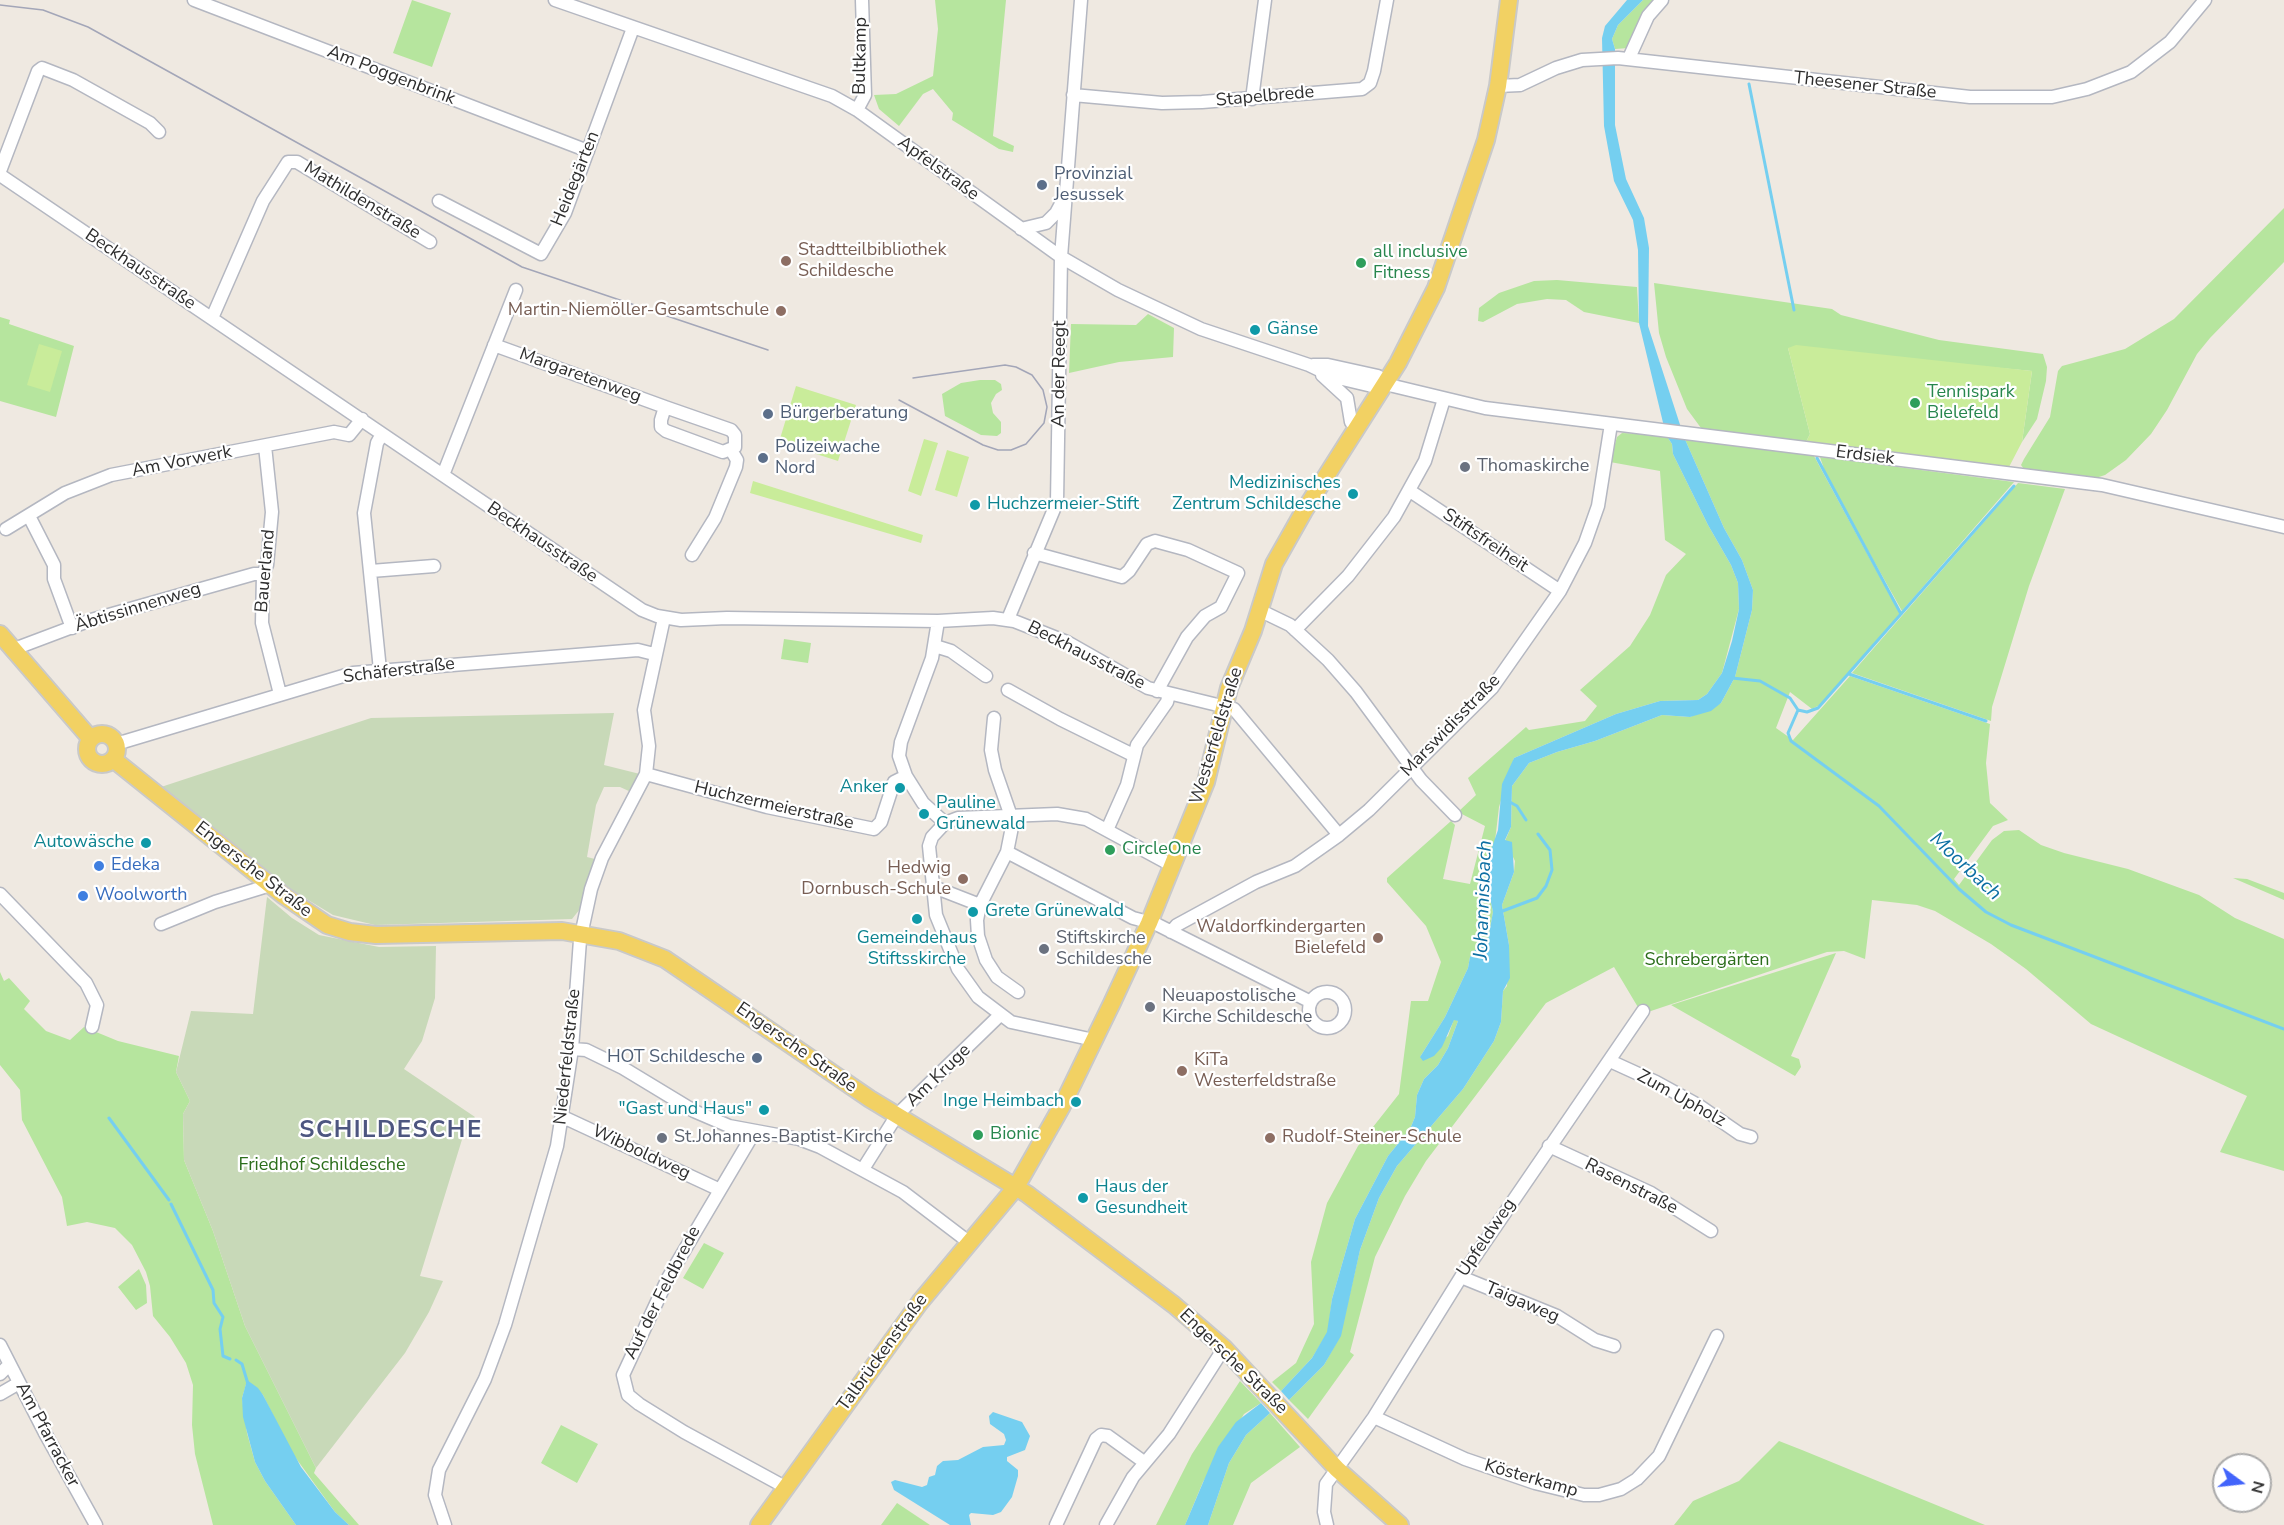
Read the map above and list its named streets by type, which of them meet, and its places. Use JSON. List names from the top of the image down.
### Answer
{
  "streets": {
    "main road": ["Westerfeldstraße", "Engersche Straße", "Talbrückenstraße"],
    "street": [
      "Bultkamp",
      "Am Poggenbrink",
      "Theesener Straße",
      "Stapelbrede",
      "Apfelstraße",
      "Heidegärten",
      "Mathildenstraße",
      "Beckhausstraße",
      "An der Reegt",
      "Margaretenweg",
      "Erdsiek",
      "Am Vorwerk",
      "Stiftsfreiheit",
      "Bauerland",
      "Äbtissinnenweg",
      "Schäferstraße",
      "Marswidisstraße",
      "Huchzermeierstraße",
      "Niederfeldstraße",
      "Am Kruge",
      "Zum Upholz",
      "Wibboldweg",
      "Rasenstraße",
      "Upfeldweg",
      "Auf der Feldbrede",
      "Taigaweg",
      "Am Pfarracker",
      "Kösterkamp"
    ]
  },
  "crossings": [
    ["Bultkamp", "Apfelstraße"],
    ["Am Poggenbrink", "Heidegärten"],
    ["Theesener Straße", "Westerfeldstraße"],
    ["Stapelbrede", "An der Reegt"],
    ["Apfelstraße", "Heidegärten"],
    ["Apfelstraße", "An der Reegt"],
    ["Apfelstraße", "Westerfeldstraße"],
    ["Mathildenstraße", "Beckhausstraße"],
    ["Beckhausstraße", "An der Reegt"],
    ["Beckhausstraße", "Am Vorwerk"],
    ["Beckhausstraße", "Westerfeldstraße"],
    ["Beckhausstraße", "Niederfeldstraße"],
    ["Erdsiek", "Marswidisstraße"],
    ["Am Vorwerk", "Bauerland"],
    ["Stiftsfreiheit", "Marswidisstraße"],
    ["Bauerland", "Äbtissinnenweg"],
    ["Bauerland", "Schäferstraße"],
    ["Schäferstraße", "Engersche Straße"],
    ["Schäferstraße", "Niederfeldstraße"],
    ["Westerfeldstraße", "Engersche Straße"],
    ["Westerfeldstraße", "Talbrückenstraße"],
    ["Huchzermeierstraße", "Niederfeldstraße"],
    ["Engersche Straße", "Niederfeldstraße"],
    ["Engersche Straße", "Am Kruge"],
    ["Engersche Straße", "Upfeldweg"],
    ["Engersche Straße", "Talbrückenstraße"],
    ["Niederfeldstraße", "Wibboldweg"],
    ["Zum Upholz", "Upfeldweg"],
    ["Wibboldweg", "Auf der Feldbrede"],
    ["Rasenstraße", "Upfeldweg"],
    ["Upfeldweg", "Taigaweg"],
    ["Upfeldweg", "Kösterkamp"],
    ["Auf der Feldbrede", "Talbrückenstraße"]
  ],
  "districts": ["SCHILDESCHE"],
  "water": ["Moorbach", "Johannisbach"],
  "parks": ["Schrebergärten", "Friedhof Schildesche"],
  "places": [
    "Provinzial Jesussek",
    "Stadtteilbibliothek Schildesche",
    "all inclusive Fitness",
    "Martin-Niemöller-Gesamtschule",
    "Gänse",
    "Tennispark Bielefeld",
    "Bürgerberatung",
    "Polizeiwache Nord",
    "Thomaskirche",
    "Medizinisches Zentrum Schildesche",
    "Huchzermeier-Stift",
    "Anker",
    "Pauline Grünewald",
    "Autowäsche",
    "CircleOne",
    "Edeka",
    "Hedwig Dornbusch-Schule",
    "Woolworth",
    "Grete Grünewald",
    "Gemeindehaus Stiftsskirche",
    "Waldorfkindergarten Bielefeld",
    "Stiftskirche Schildesche",
    "Neuapostolische Kirche Schildesche",
    "HOT Schildesche",
    "KiTa Westerfeldstraße",
    "Inge Heimbach",
    "\"Gast und Haus\"",
    "Bionic",
    "St.Johannes-Baptist-Kirche",
    "Rudolf-Steiner-Schule",
    "Haus der Gesundheit"
  ],
  "north": "right"
}
